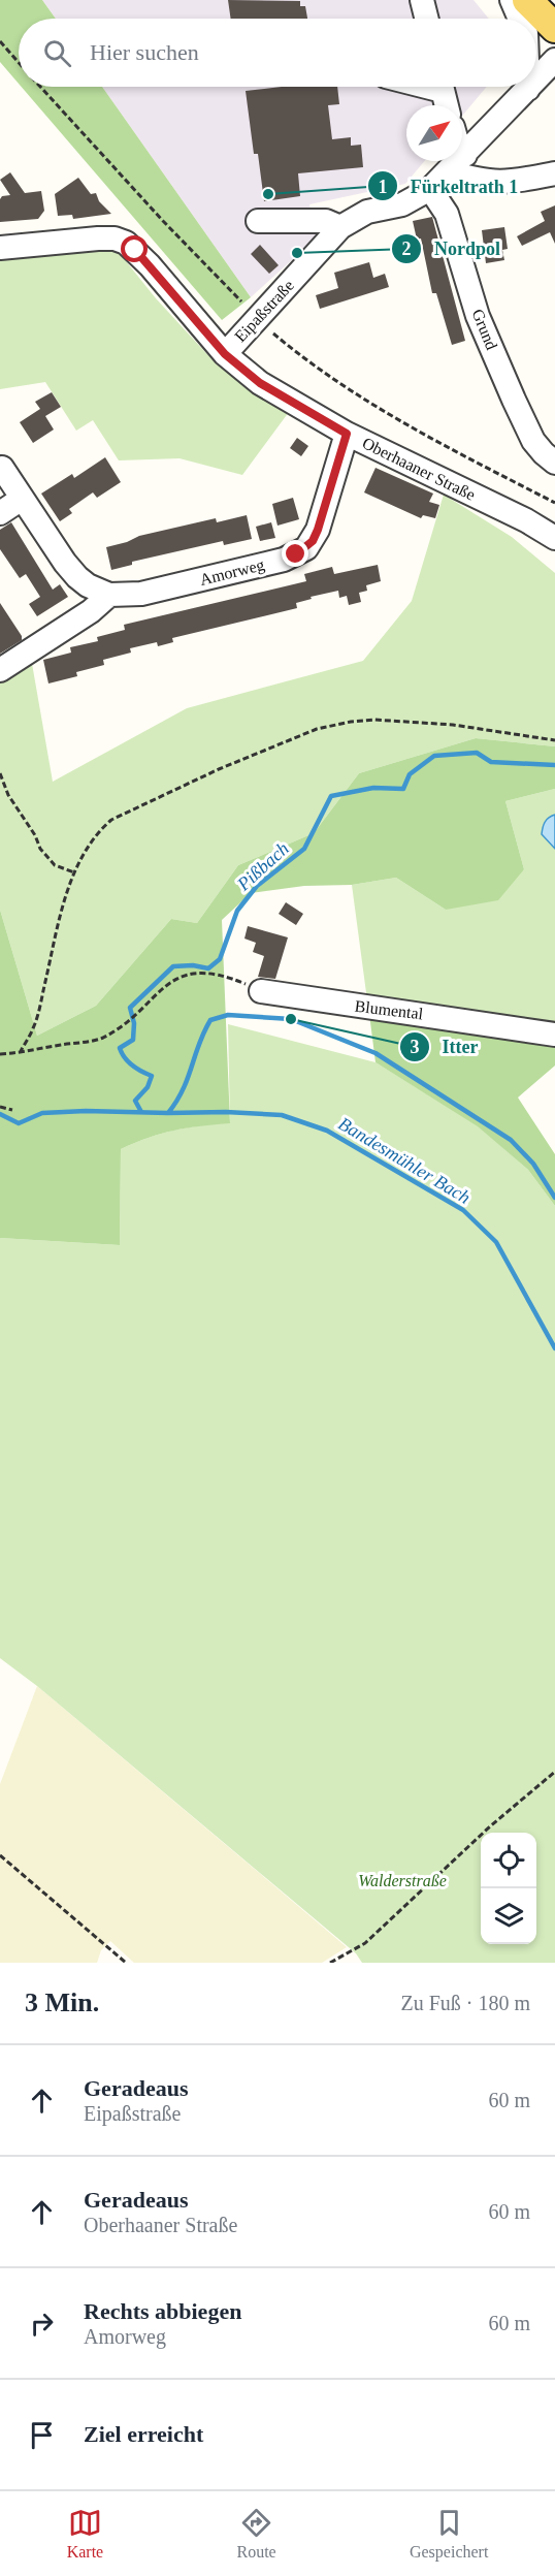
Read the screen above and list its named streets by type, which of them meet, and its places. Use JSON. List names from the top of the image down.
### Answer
{
  "streets": {
    "street": [
      "Eipaßstraße",
      "Grund",
      "Oberhaaner Straße",
      "Amorweg",
      "Blumental"
    ]
  },
  "crossings": [
    ["Eipaßstraße", "Grund"],
    ["Eipaßstraße", "Oberhaaner Straße"],
    ["Oberhaaner Straße", "Amorweg"]
  ],
  "water": ["Pißbach", "Bandesmühler Bach"],
  "parks": ["Walderstraße"],
  "places": ["Fürkeltrath 1", "Nordpol", "Itter"],
  "north": "top right",
  "page": {
    "search": "Hier suchen",
    "heading": ["3 Min.", "Zu Fuß · 180 m"],
    "list": [
      ["Geradeaus", "Eipaßstraße", "60 m"],
      ["Geradeaus", "Oberhaaner Straße", "60 m"],
      ["Rechts abbiegen", "Amorweg", "60 m"],
      "Ziel erreicht"
    ],
    "nav": ["Karte", "Route", "Gespeichert"]
  }
}
